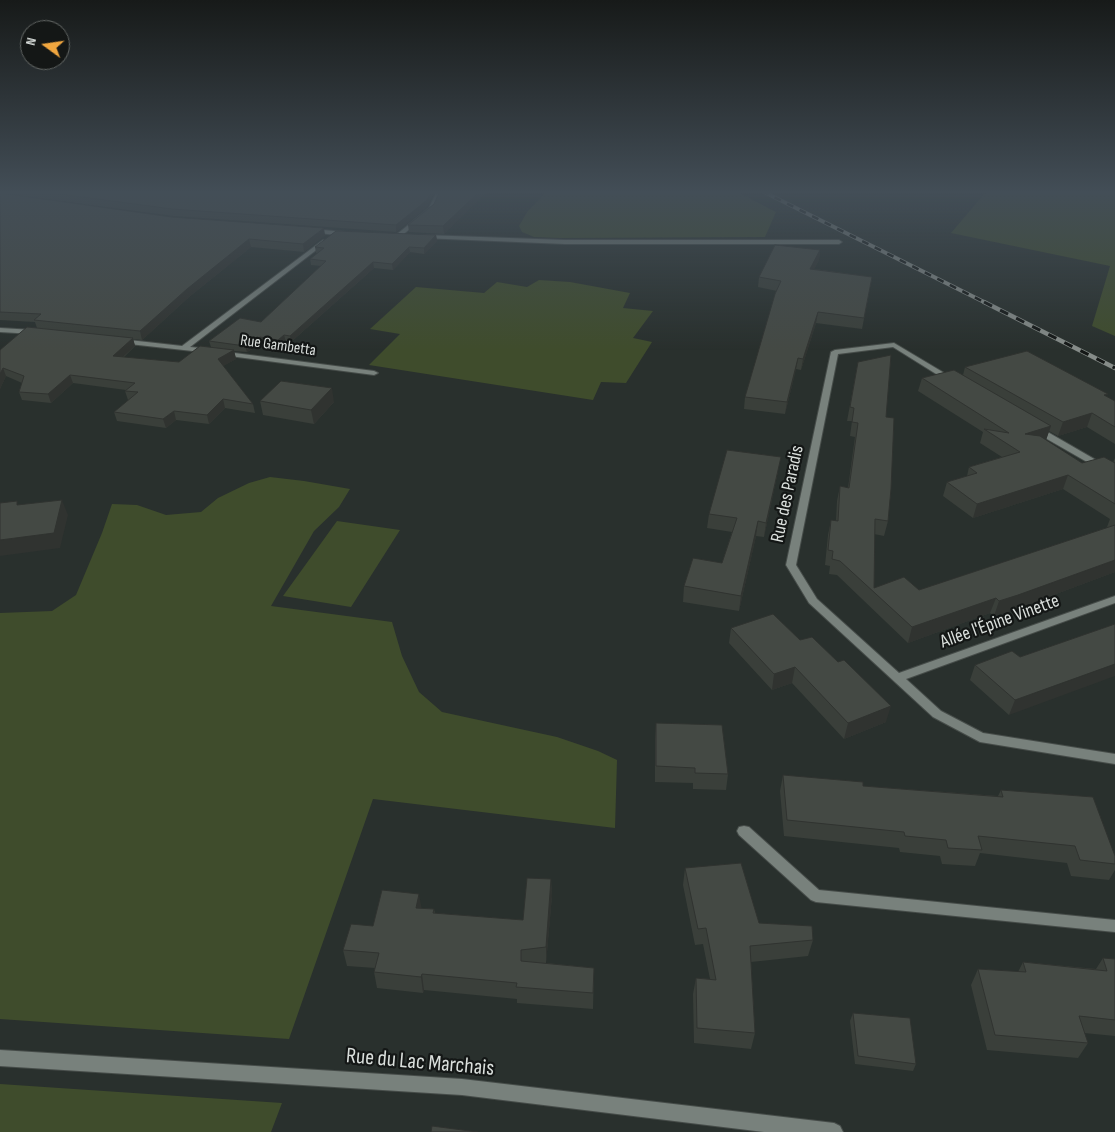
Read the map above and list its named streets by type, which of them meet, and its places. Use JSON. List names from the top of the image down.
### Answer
{
  "streets": {
    "street": [
      "Rue Gambetta",
      "Rue des Paradis",
      "Allée l'Épine Vinette",
      "Rue du Lac Marchais"
    ]
  },
  "crossings": [
    ["Rue des Paradis", "Allée l'Épine Vinette"]
  ],
  "north": "left"
}
